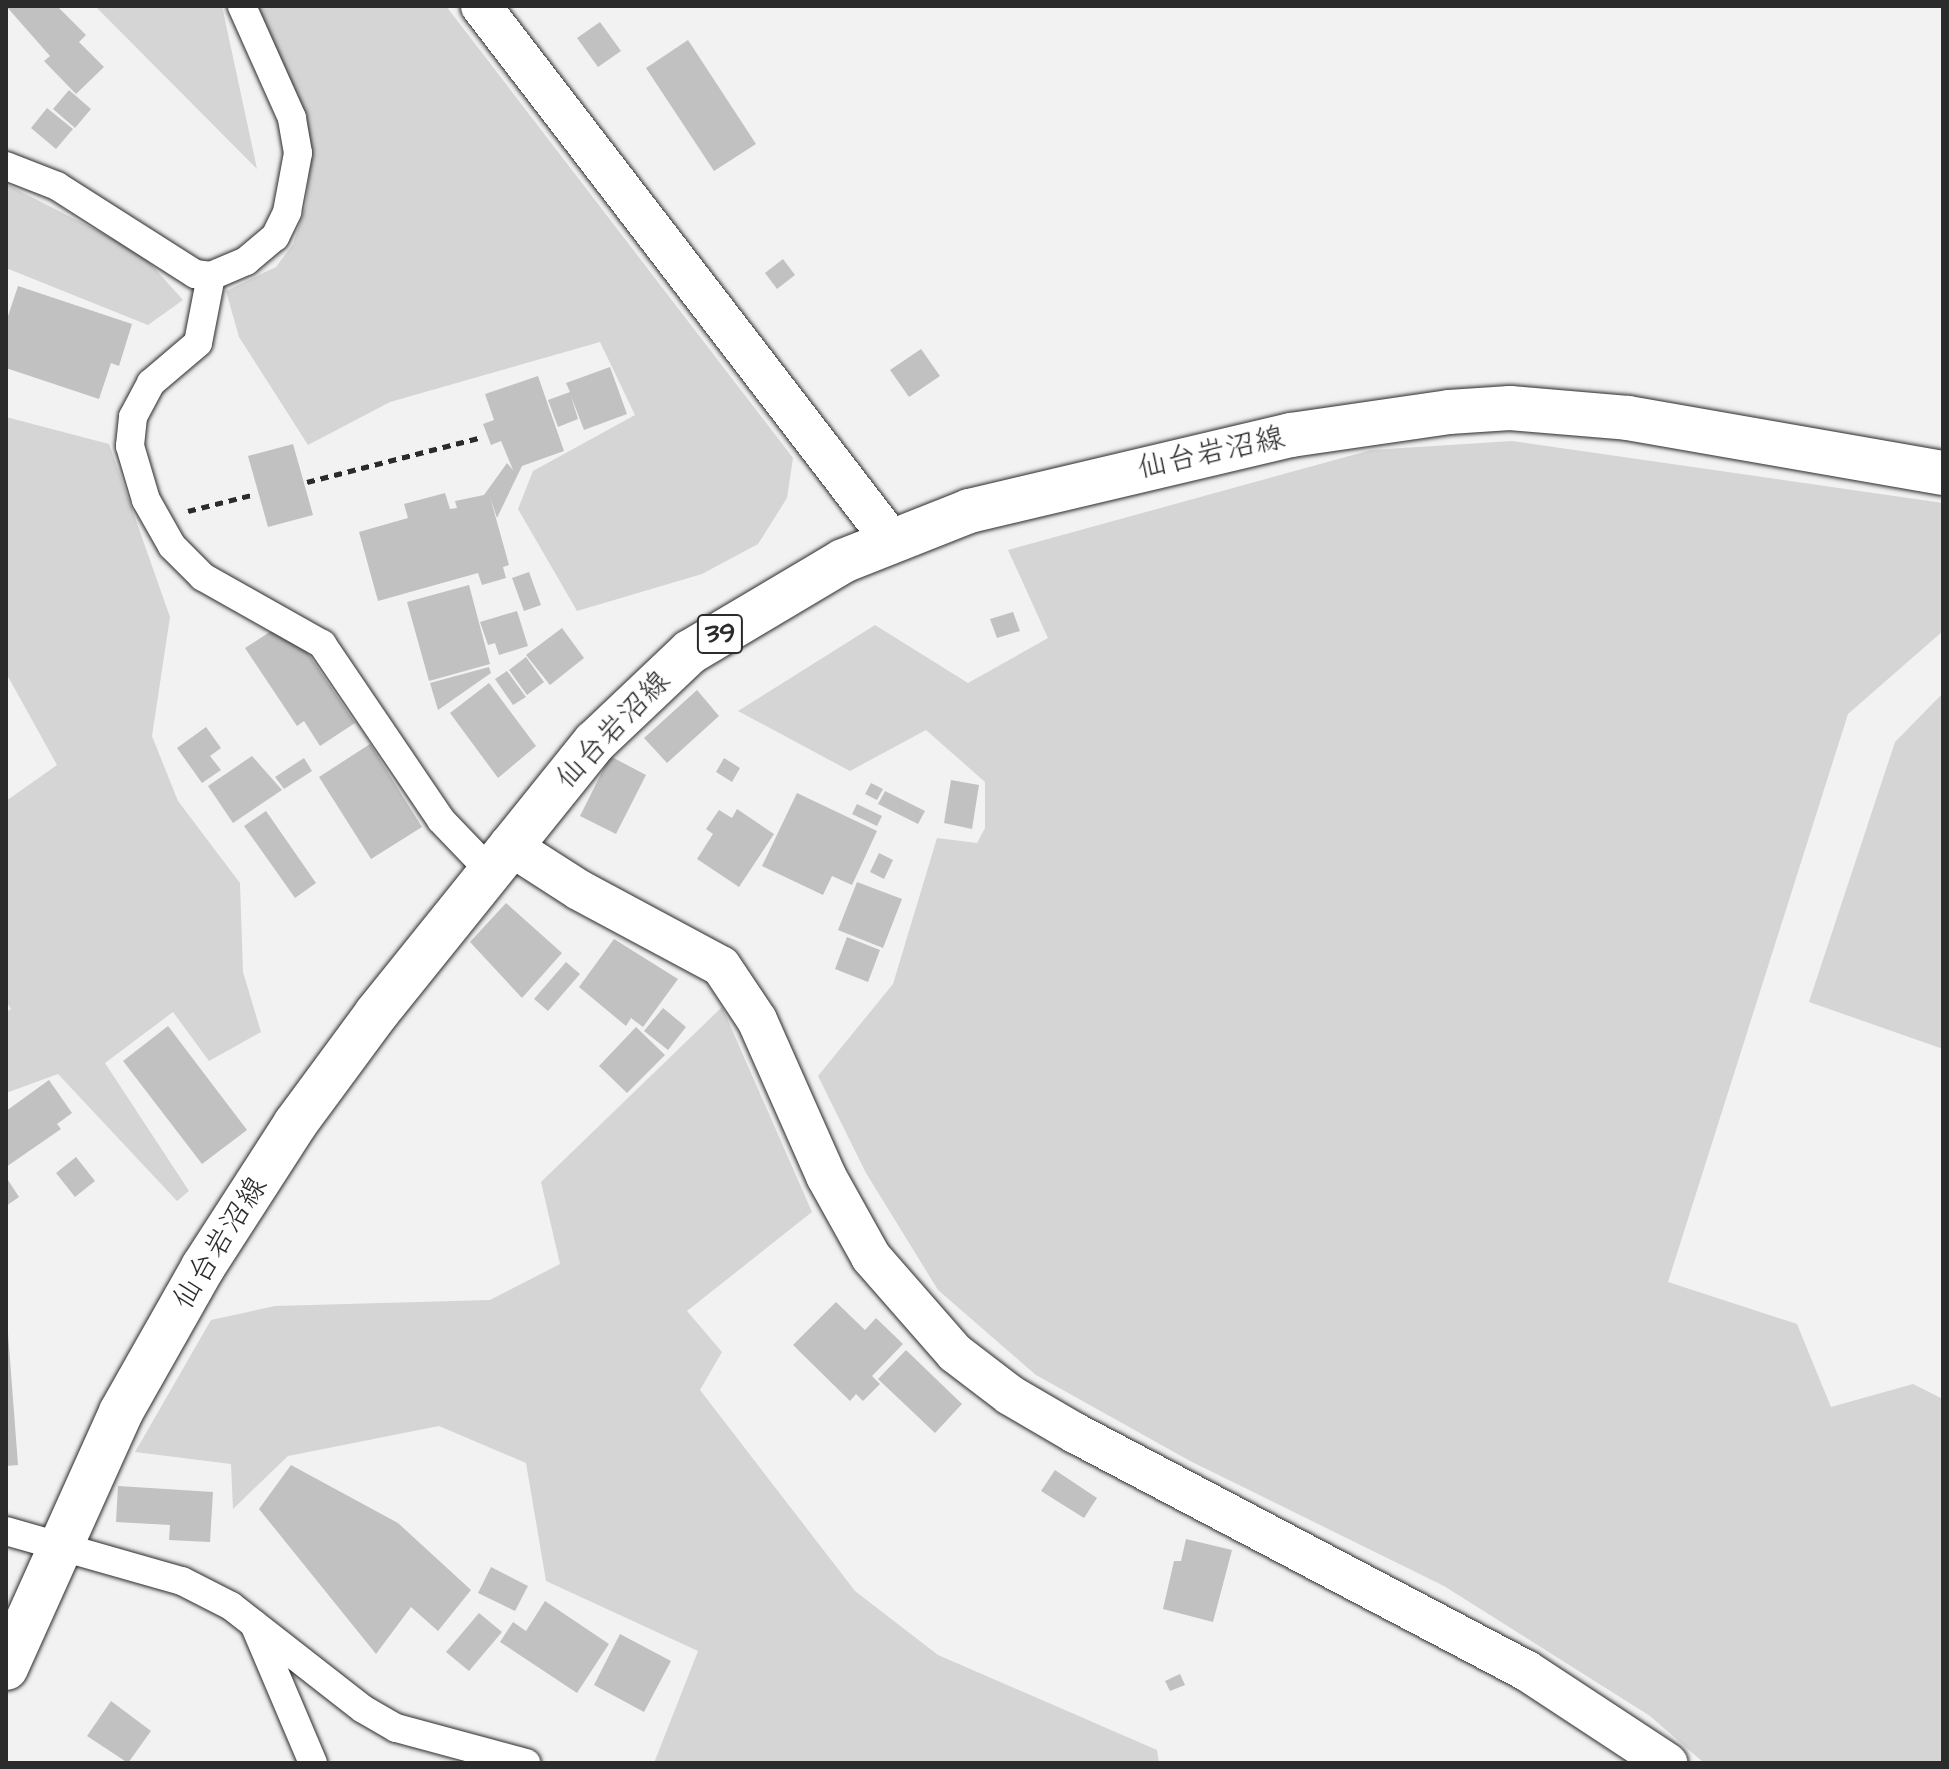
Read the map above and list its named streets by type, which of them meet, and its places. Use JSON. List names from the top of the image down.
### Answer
{
  "streets": {
    "main road": ["仙台岩沼線", "39"]
  }
}
